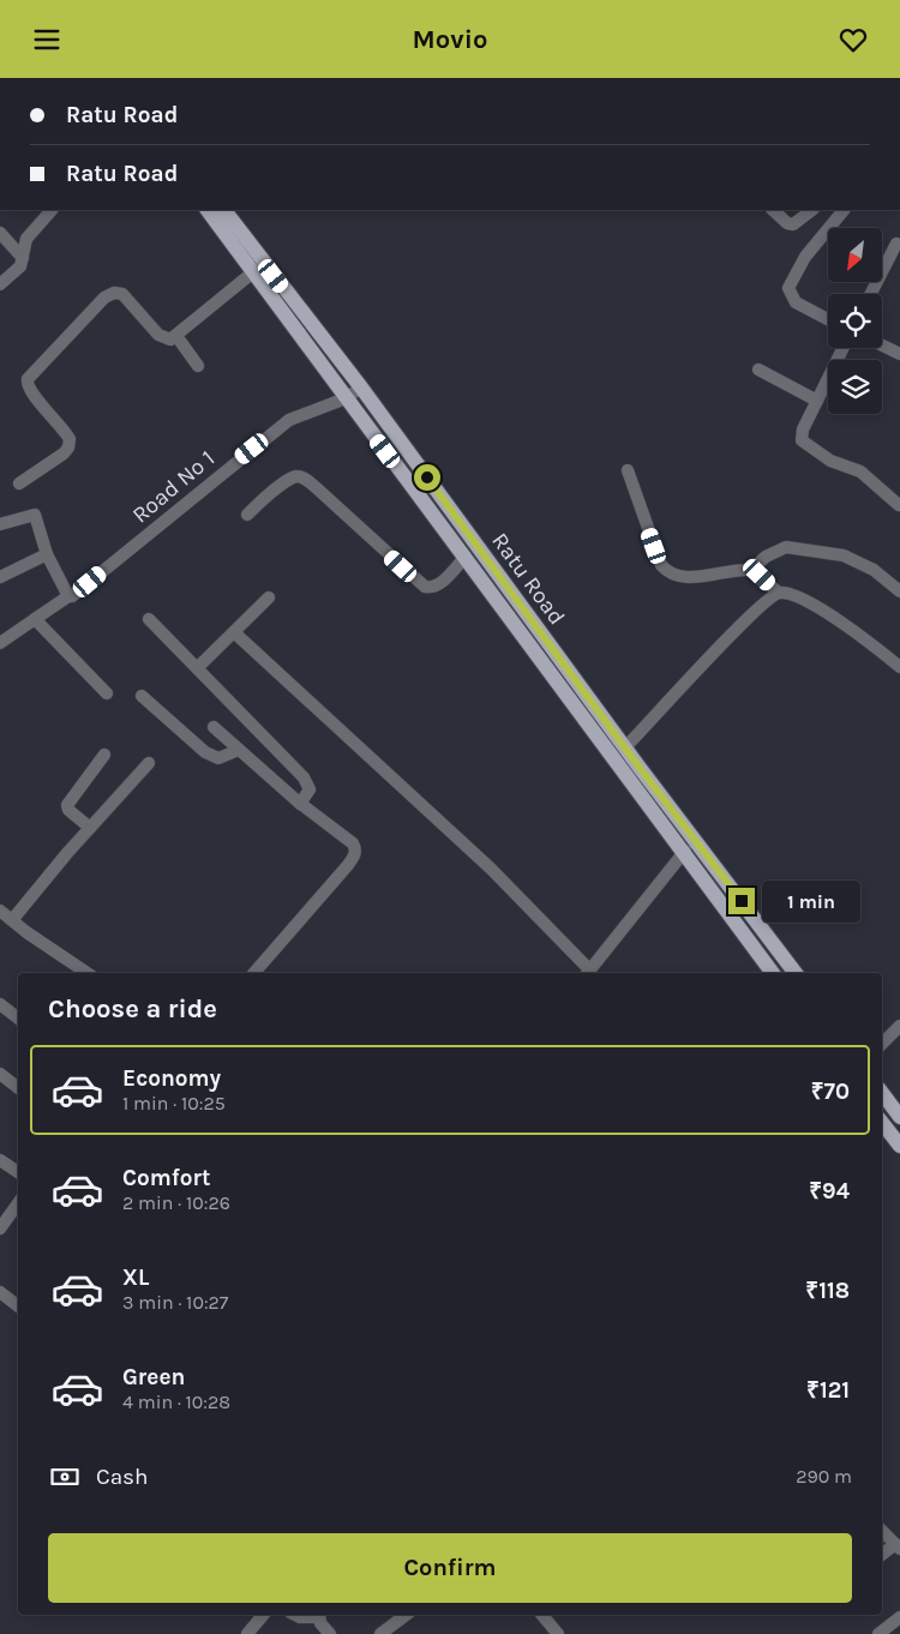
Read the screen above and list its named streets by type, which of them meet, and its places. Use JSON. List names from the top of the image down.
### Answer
{
  "streets": {
    "main road": ["Ratu Road"],
    "street": ["Road No 1"]
  },
  "crossings": [
    ["Road No 1", "Ratu Road"]
  ],
  "north": "bottom left",
  "page": {
    "header": "Movio",
    "banner": ["Ratu Road", "Ratu Road"],
    "bubble": "1 min",
    "heading": "Choose a ride",
    "list": [
      {
        "name": "Economy",
        "note": "1 min · 10:25",
        "value": "₹70"
      },
      {
        "name": "Comfort",
        "note": "2 min · 10:26",
        "value": "₹94"
      },
      {
        "name": "XL",
        "note": "3 min · 10:27",
        "value": "₹118"
      },
      {
        "name": "Green",
        "note": "4 min · 10:28",
        "value": "₹121"
      }
    ],
    "pay": ["Cash", "290 m"],
    "buttons": "Confirm"
  }
}
